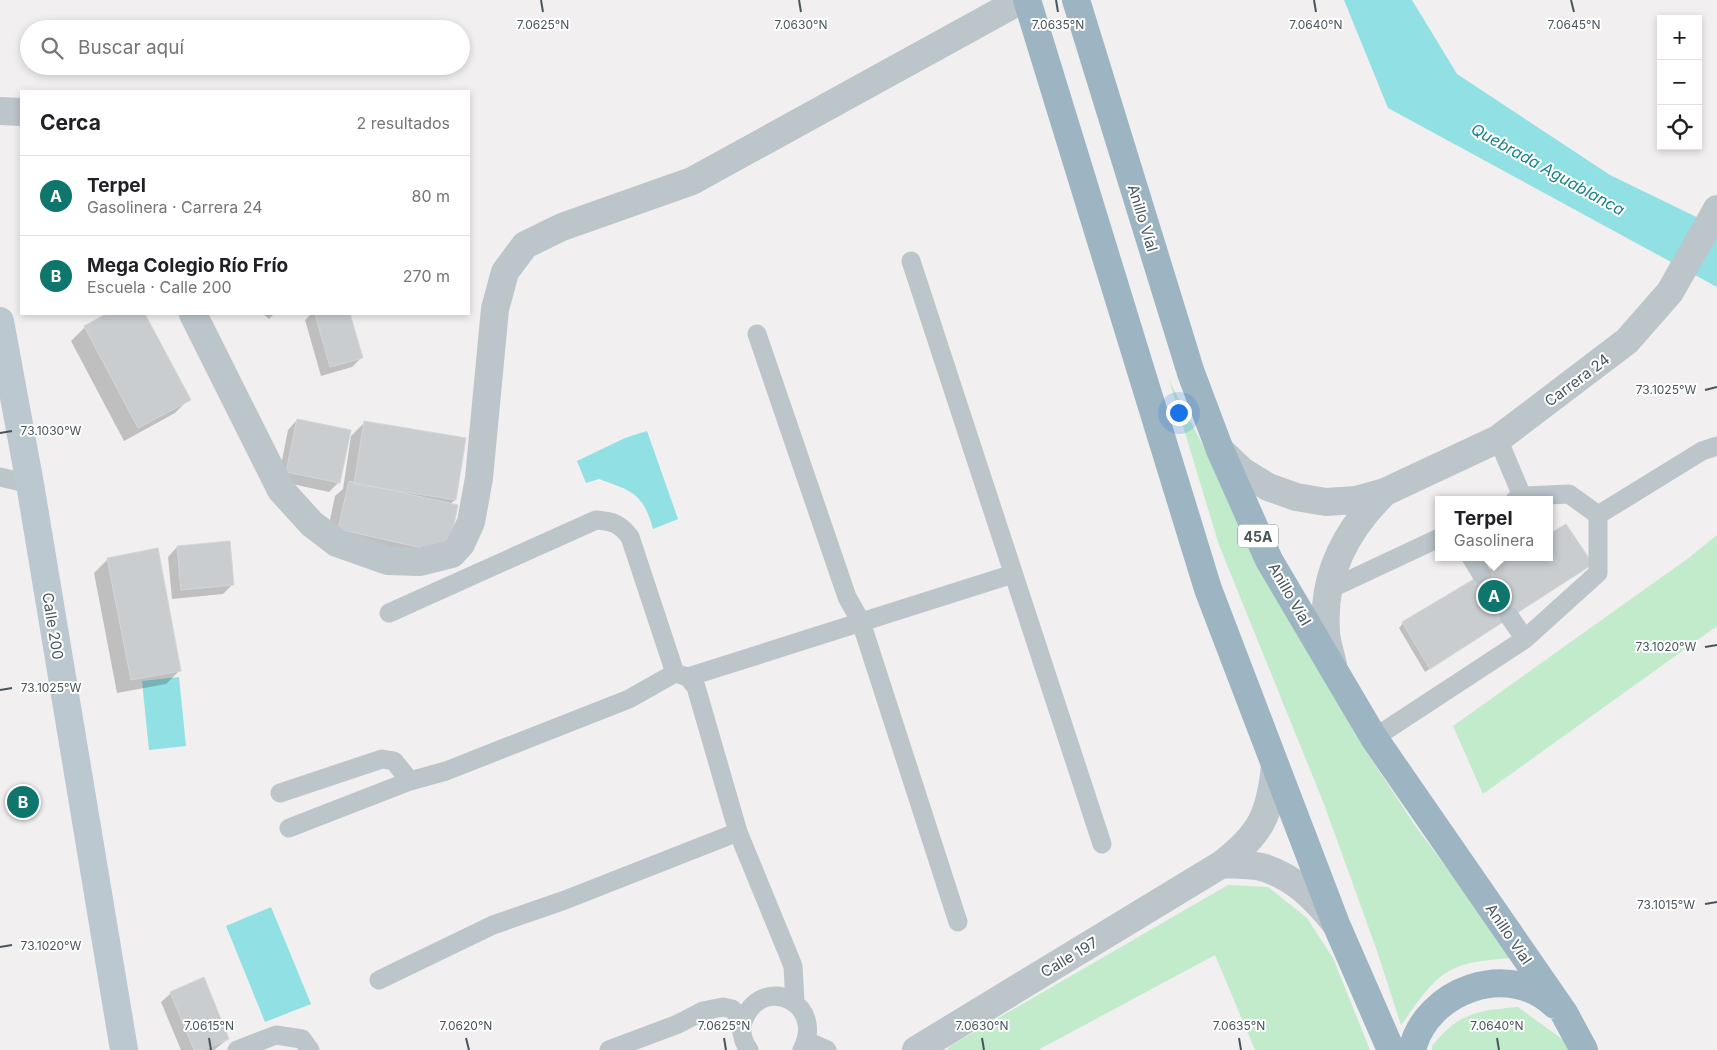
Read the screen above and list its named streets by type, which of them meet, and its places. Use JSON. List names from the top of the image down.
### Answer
{
  "streets": {
    "highway": ["Anillo Víal", "45A"],
    "main road": ["Calle 200"],
    "street": ["Carrera 24", "Calle 197"]
  },
  "crossings": [
    ["Anillo Víal", "Carrera 24"]
  ],
  "water": ["Quebrada Aguablanca"],
  "page": {
    "map_buttons": ["+", "−"],
    "search": "Buscar aquí",
    "heading": ["Cerca", "2 resultados"],
    "list": [
      {
        "mark": "A",
        "name": "Terpel",
        "note": "Gasolinera · Carrera 24",
        "value": "80 m"
      },
      {
        "mark": "B",
        "name": "Mega Colegio Río Frío",
        "note": "Escuela · Calle 200",
        "value": "270 m"
      }
    ],
    "popup": ["Terpel", "Gasolinera"],
    "pins": ["A", "B"]
  },
  "coordinates": [
    "7.0625°N",
    "7.0630°N",
    "7.0635°N",
    "7.0640°N",
    "7.0645°N",
    "73.1025°W",
    "73.1030°W",
    "73.1020°W",
    "73.1015°W",
    "7.0615°N",
    "7.0620°N"
  ]
}
